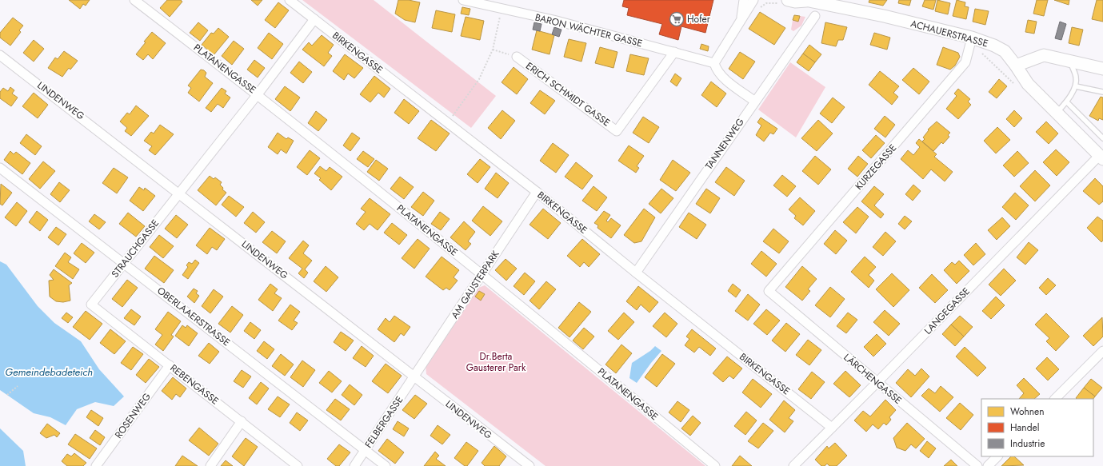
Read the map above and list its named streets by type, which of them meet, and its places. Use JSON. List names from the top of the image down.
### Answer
{
  "streets": {
    "street": [
      "BARON WÄCHTER GASSE",
      "ACHAUERSTRASSE",
      "BIRKENGASSE",
      "PLATANENGASSE",
      "ERICH SCHMIDT GASSE",
      "LINDENWEG",
      "TANNENWEG",
      "KURZEGASSE",
      "STRAUCHGASSE",
      "AM GAUSTERPARK",
      "LANGEGASSE",
      "OBERLAAERSTRASSE",
      "LÄRCHENGASSE",
      "REBENGASSE",
      "ROSENWEG",
      "FELBERGASSE"
    ]
  },
  "crossings": [
    ["BARON WÄCHTER GASSE", "ERICH SCHMIDT GASSE"],
    ["ACHAUERSTRASSE", "KURZEGASSE"],
    ["ACHAUERSTRASSE", "LANGEGASSE"],
    ["BIRKENGASSE", "TANNENWEG"],
    ["BIRKENGASSE", "AM GAUSTERPARK"],
    ["BIRKENGASSE", "LANGEGASSE"],
    ["PLATANENGASSE", "STRAUCHGASSE"],
    ["PLATANENGASSE", "AM GAUSTERPARK"],
    ["LINDENWEG", "STRAUCHGASSE"],
    ["LINDENWEG", "AM GAUSTERPARK"],
    ["LINDENWEG", "FELBERGASSE"],
    ["KURZEGASSE", "LÄRCHENGASSE"],
    ["STRAUCHGASSE", "OBERLAAERSTRASSE"],
    ["STRAUCHGASSE", "REBENGASSE"],
    ["AM GAUSTERPARK", "FELBERGASSE"],
    ["LANGEGASSE", "LÄRCHENGASSE"],
    ["OBERLAAERSTRASSE", "FELBERGASSE"],
    ["REBENGASSE", "ROSENWEG"]
  ],
  "water": ["Gemeindebadeteich"],
  "parks": ["Dr.Berta Gausterer Park"],
  "places": {
    "supermarket": ["Hofer"]
  },
  "legend": ["Wohnen", "Handel", "Industrie"]
}
